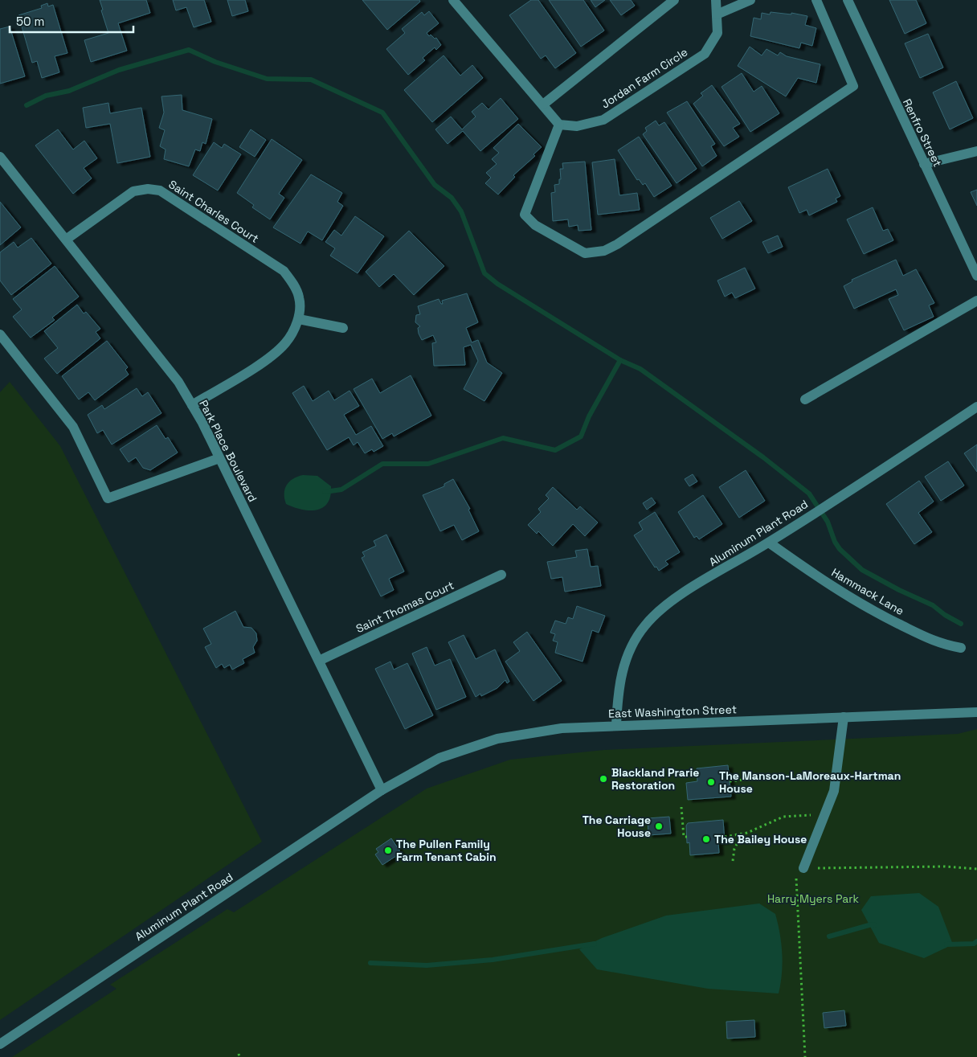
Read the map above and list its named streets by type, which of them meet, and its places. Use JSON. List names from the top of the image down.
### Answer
{
  "streets": {
    "street": [
      "Jordan Farm Circle",
      "Renfro Street",
      "Saint Charles Court",
      "Park Place Boulevard",
      "Aluminum Plant Road",
      "Hammack Lane",
      "Saint Thomas Court",
      "East Washington Street"
    ]
  },
  "crossings": [
    ["Saint Charles Court", "Park Place Boulevard"],
    ["Park Place Boulevard", "Aluminum Plant Road"],
    ["Park Place Boulevard", "Saint Thomas Court"],
    ["Park Place Boulevard", "East Washington Street"],
    ["Aluminum Plant Road", "Hammack Lane"],
    ["Aluminum Plant Road", "East Washington Street"]
  ],
  "parks": ["Harry Myers Park"],
  "places": [
    "Blackland Prarie Restoration",
    "The Manson-LaMoreaux-Hartman House",
    "The Carriage House",
    "The Bailey House",
    "The Pullen Family Farm Tenant Cabin"
  ],
  "scale_bar": "50 m"
}
